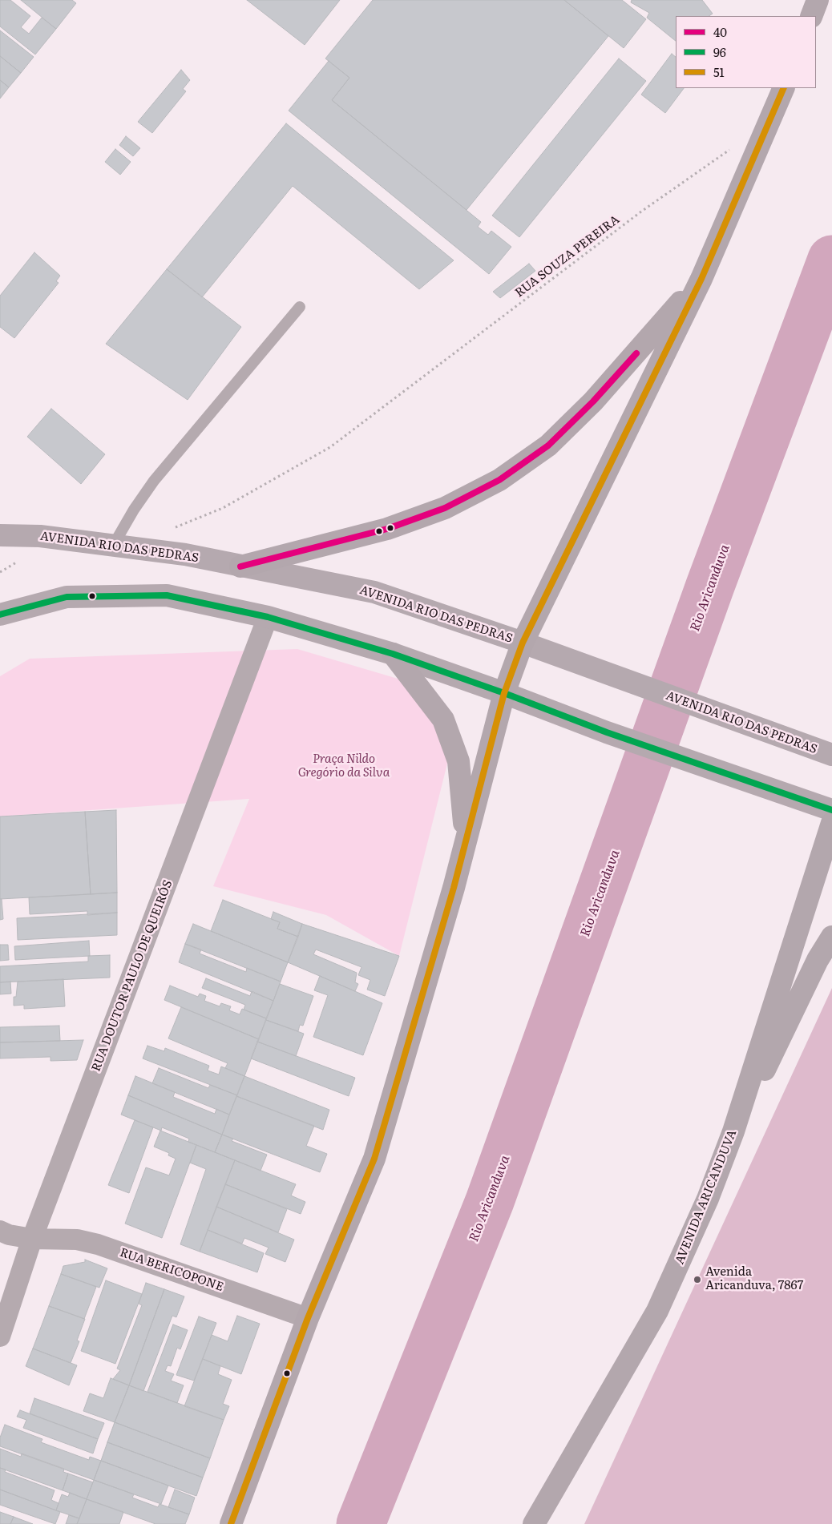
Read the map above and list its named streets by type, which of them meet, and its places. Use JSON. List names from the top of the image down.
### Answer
{
  "streets": {
    "highway": ["AVENIDA ARICANDUVA"],
    "main road": ["AVENIDA RIO DAS PEDRAS"],
    "street": ["RUA DOUTOR PAULO DE QUEIRÓS", "RUA BERICOPONE"],
    "path": ["RUA SOUZA PEREIRA"]
  },
  "crossings": [
    ["RUA DOUTOR PAULO DE QUEIRÓS", "RUA BERICOPONE"]
  ],
  "water": ["Rio Aricanduva"],
  "parks": ["Praça Nildo Gregório da Silva"],
  "places": ["Avenida Aricanduva, 7867"],
  "lines": ["transit line 51", "transit line 40", "transit line 96"],
  "legend": ["40", "96", "51"]
}
